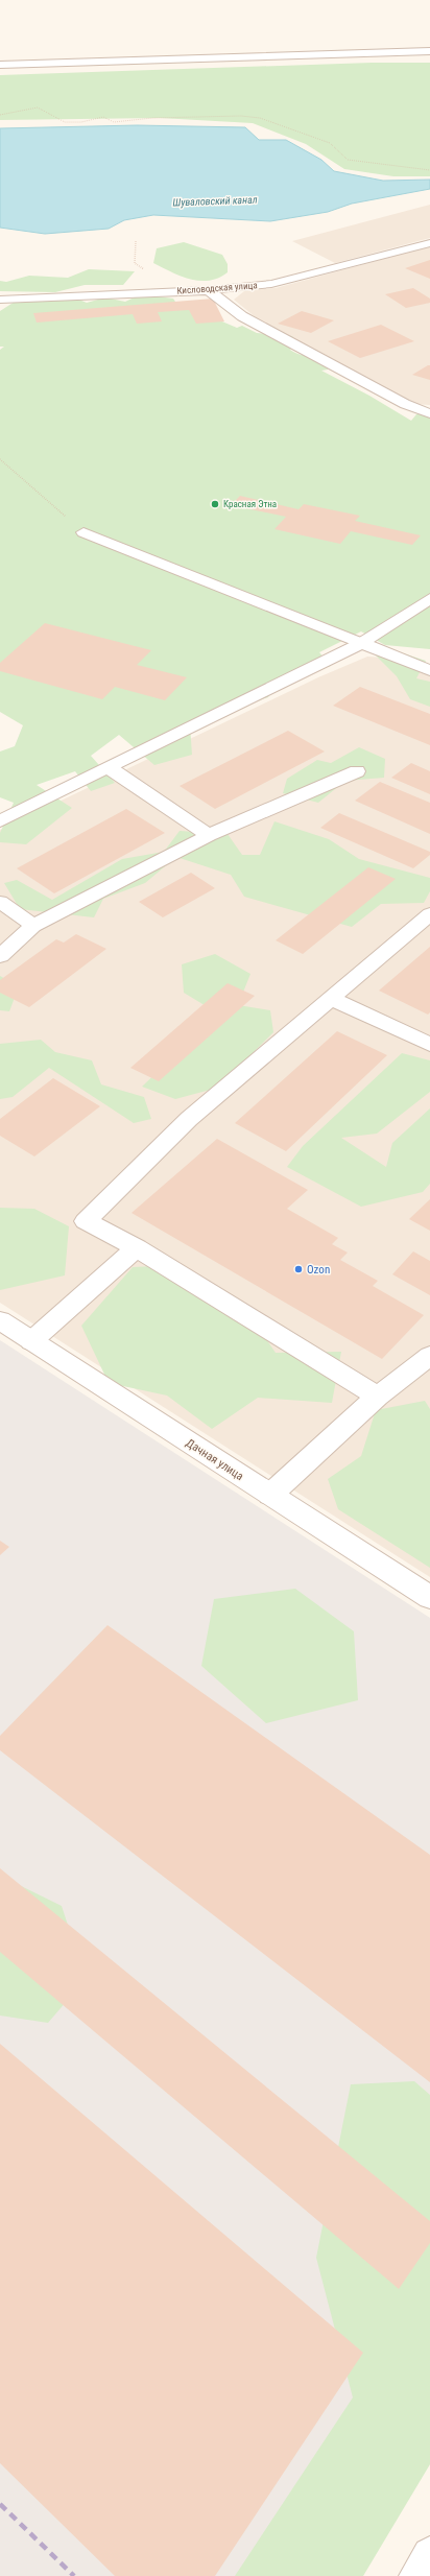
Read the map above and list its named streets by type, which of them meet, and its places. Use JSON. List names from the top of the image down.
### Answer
{
  "streets": {
    "street": ["Кисловодская улица", "Дачная улица"]
  },
  "water": ["Шуваловский канал"],
  "places": ["Красная Этна", "Ozon"]
}
